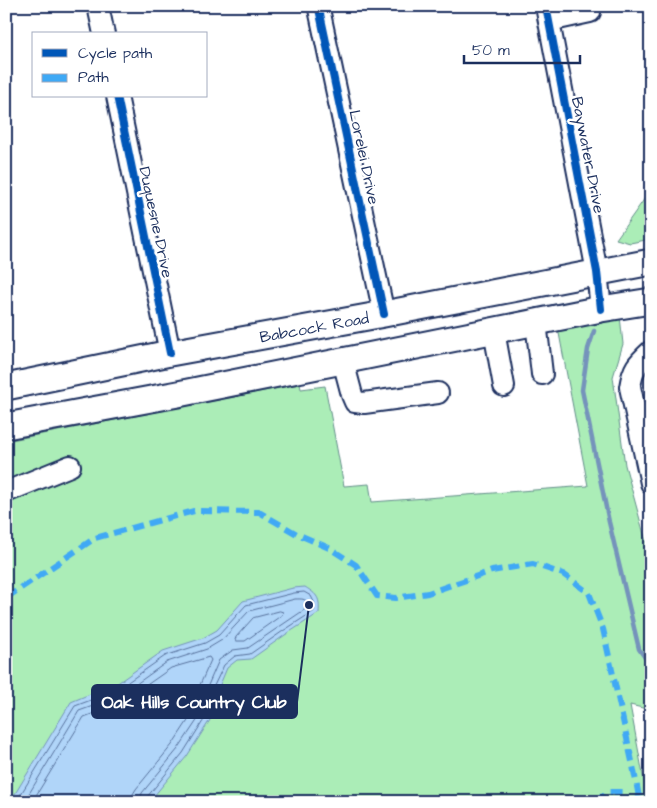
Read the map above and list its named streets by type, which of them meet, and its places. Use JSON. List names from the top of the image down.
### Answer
{
  "streets": {
    "main road": ["Babcock Road"],
    "street": ["Baywater Drive", "Lorelei Drive", "Duquesne Drive"]
  },
  "crossings": [
    ["Baywater Drive", "Babcock Road"],
    ["Lorelei Drive", "Babcock Road"],
    ["Duquesne Drive", "Babcock Road"]
  ],
  "places": ["Oak Hills Country Club"],
  "legend": ["Cycle path", "Path"],
  "scale_bar": "50 m"
}
